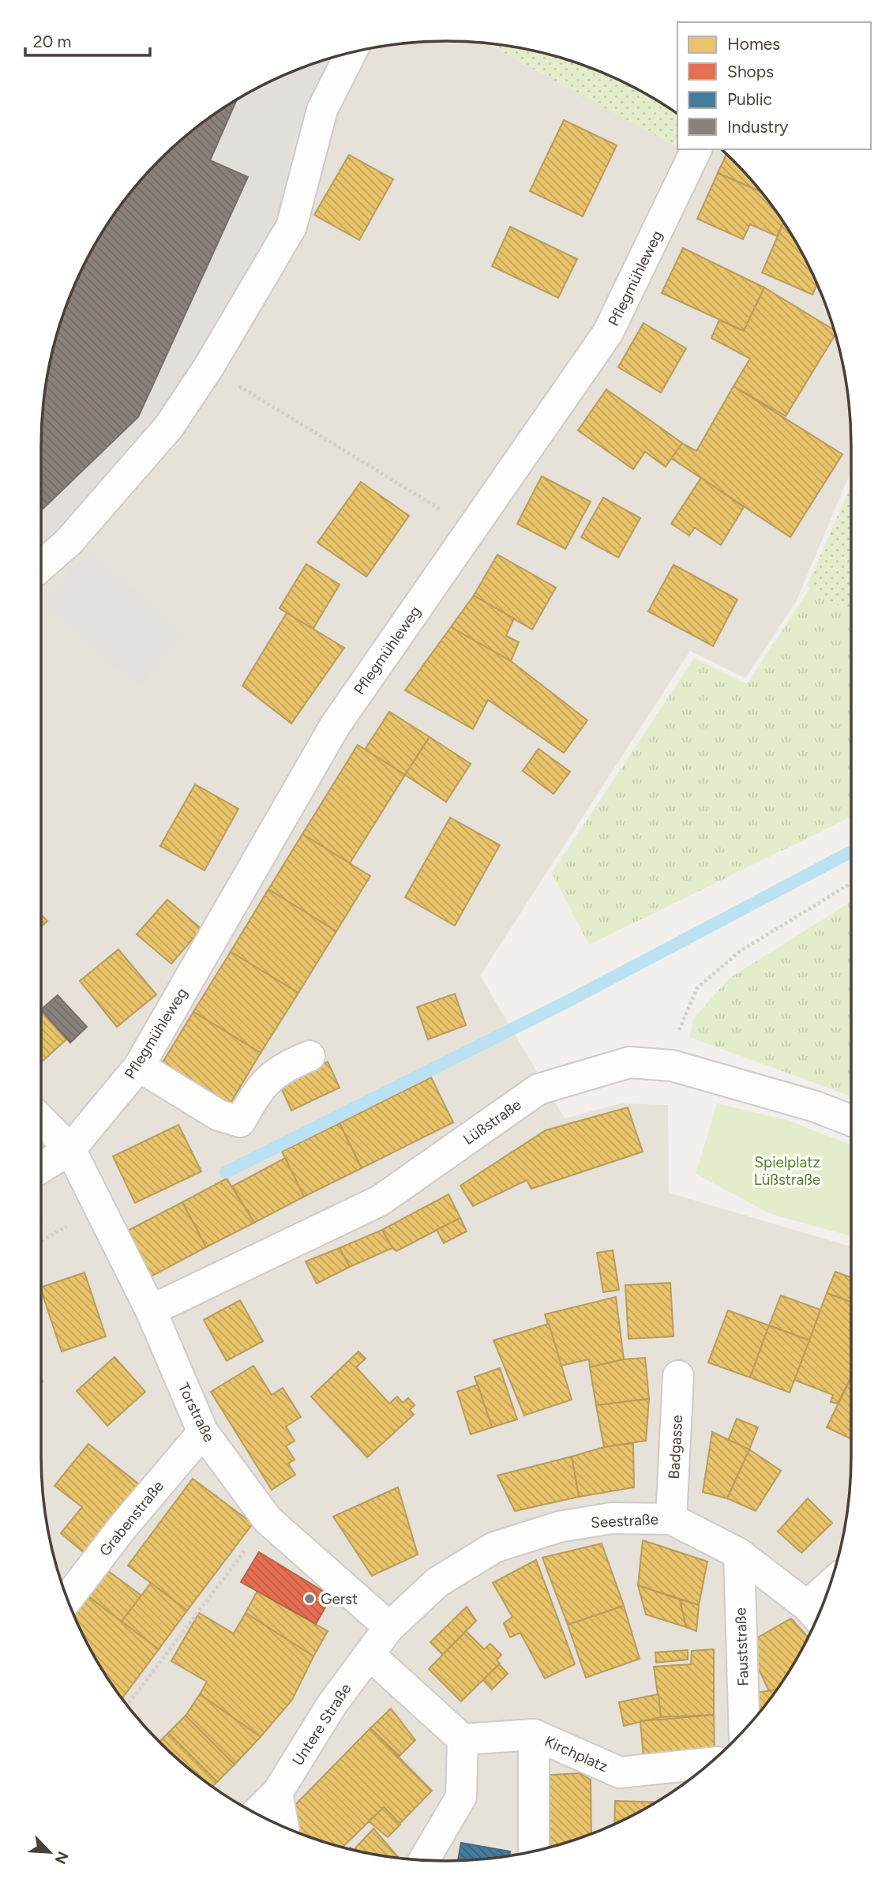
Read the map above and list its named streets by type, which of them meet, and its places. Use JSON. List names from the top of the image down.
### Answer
{
  "streets": {
    "street": [
      "Pflegmühleweg",
      "Lüßstraße",
      "Torstraße",
      "Badgasse",
      "Grabenstraße",
      "Seestraße",
      "Fauststraße",
      "Untere Straße",
      "Kirchplatz"
    ]
  },
  "crossings": [
    ["Pflegmühleweg", "Torstraße"],
    ["Lüßstraße", "Torstraße"],
    ["Torstraße", "Grabenstraße"],
    ["Torstraße", "Seestraße"],
    ["Torstraße", "Untere Straße"],
    ["Badgasse", "Seestraße"],
    ["Seestraße", "Fauststraße"],
    ["Seestraße", "Untere Straße"]
  ],
  "parks": ["Spielplatz Lüßstraße"],
  "places": ["Gerst"],
  "legend": [
    "Homes",
    "Shops",
    "Public",
    "Industry"
  ],
  "scale_bar": "20 m",
  "north": "bottom right"
}
